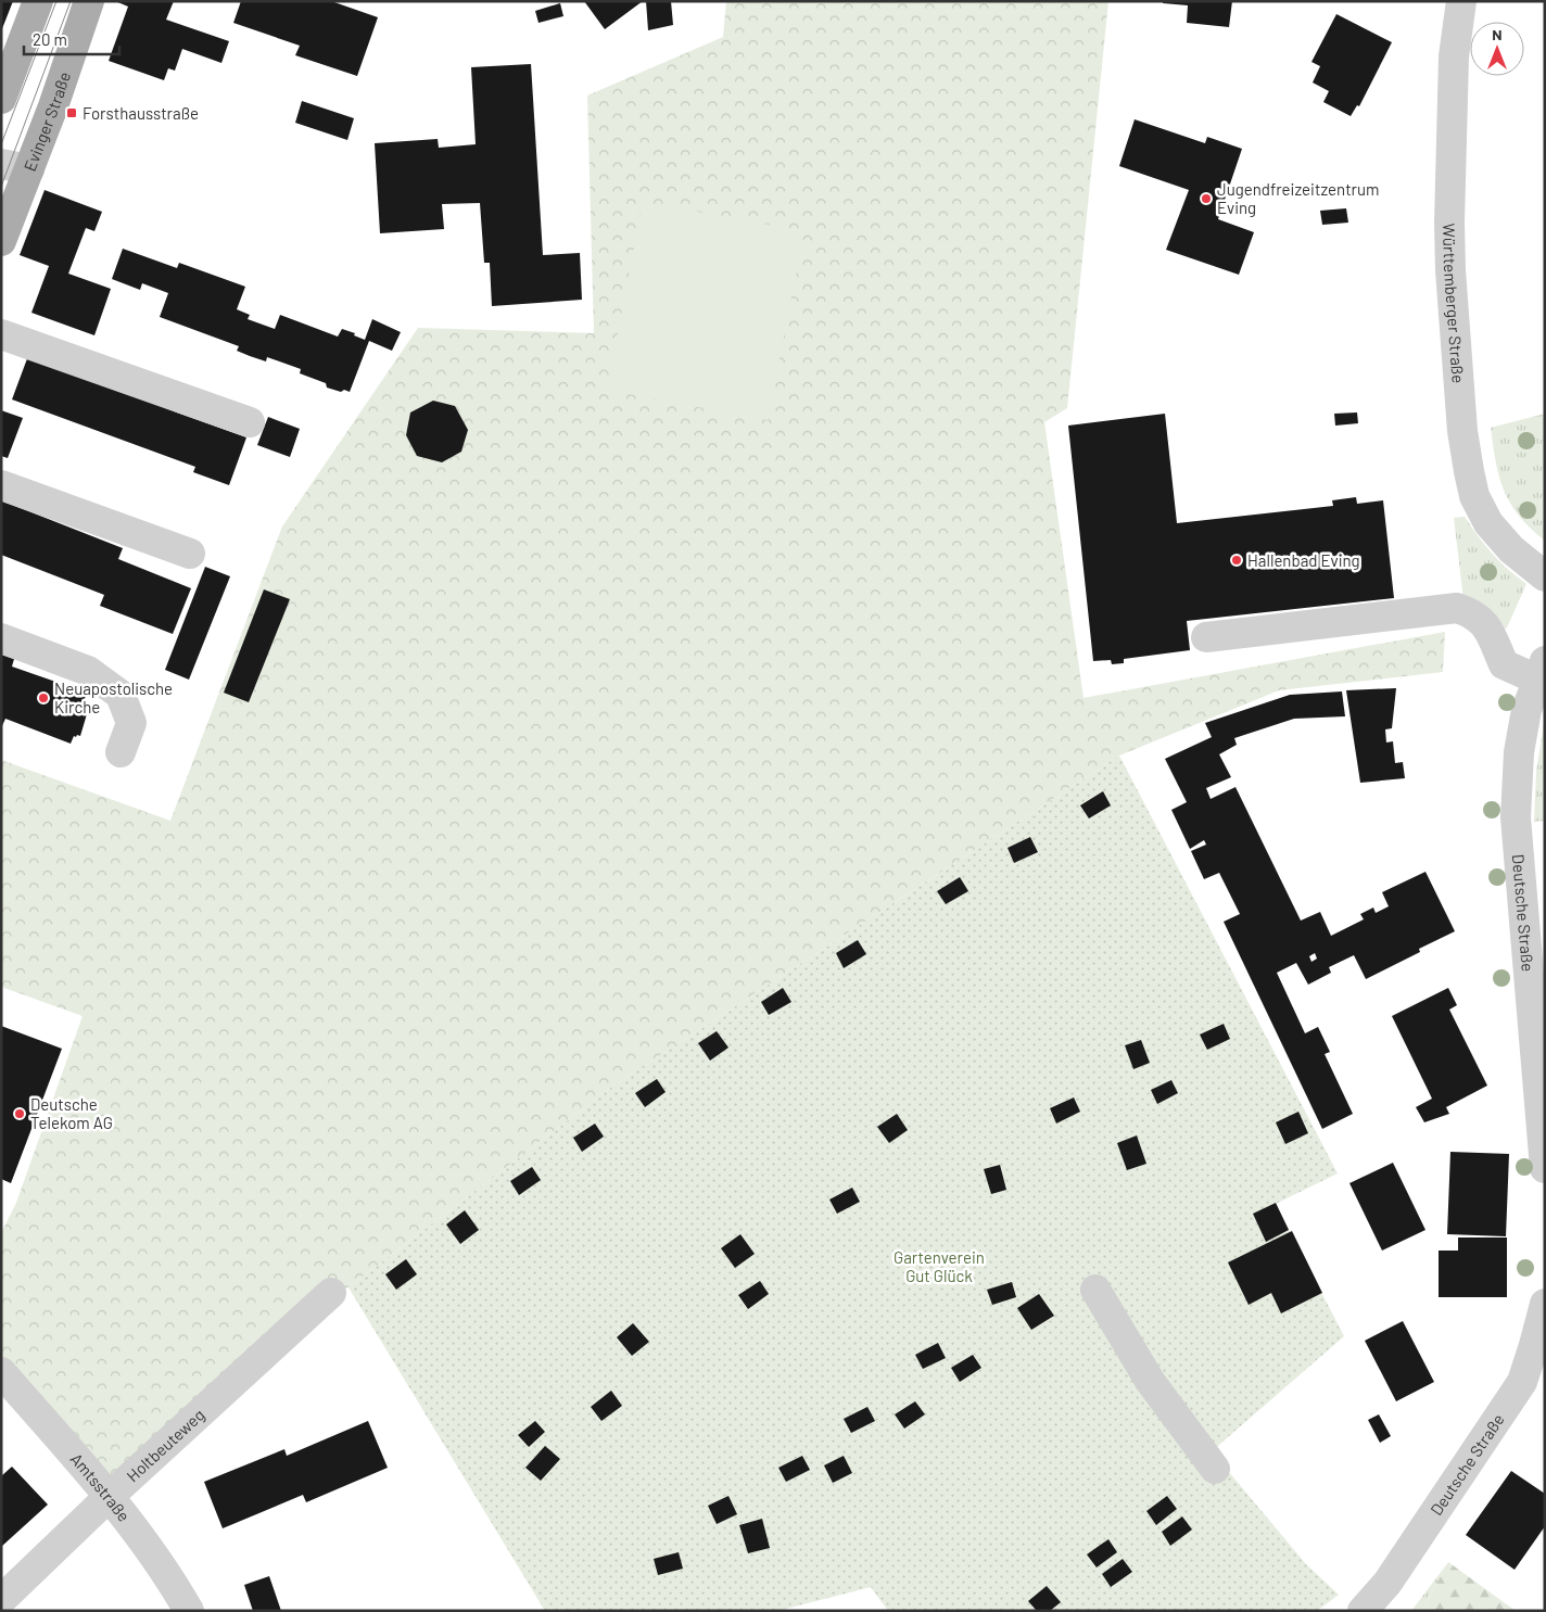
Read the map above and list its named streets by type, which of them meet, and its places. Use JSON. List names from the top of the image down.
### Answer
{
  "streets": {
    "main road": ["Evinger Straße"],
    "street": [
      "Württemberger Straße",
      "Deutsche Straße",
      "Holtbeuteweg",
      "Amtsstraße"
    ]
  },
  "crossings": [
    ["Holtbeuteweg", "Amtsstraße"]
  ],
  "parks": ["Gartenverein Gut Glück"],
  "places": {
    "transit": ["Forsthausstraße"],
    "other": [
      "Jugendfreizeitzentrum Eving",
      "Hallenbad Eving",
      "Neuapostolische Kirche",
      "Deutsche Telekom AG"
    ]
  },
  "scale_bar": "20 m",
  "north": "top"
}
